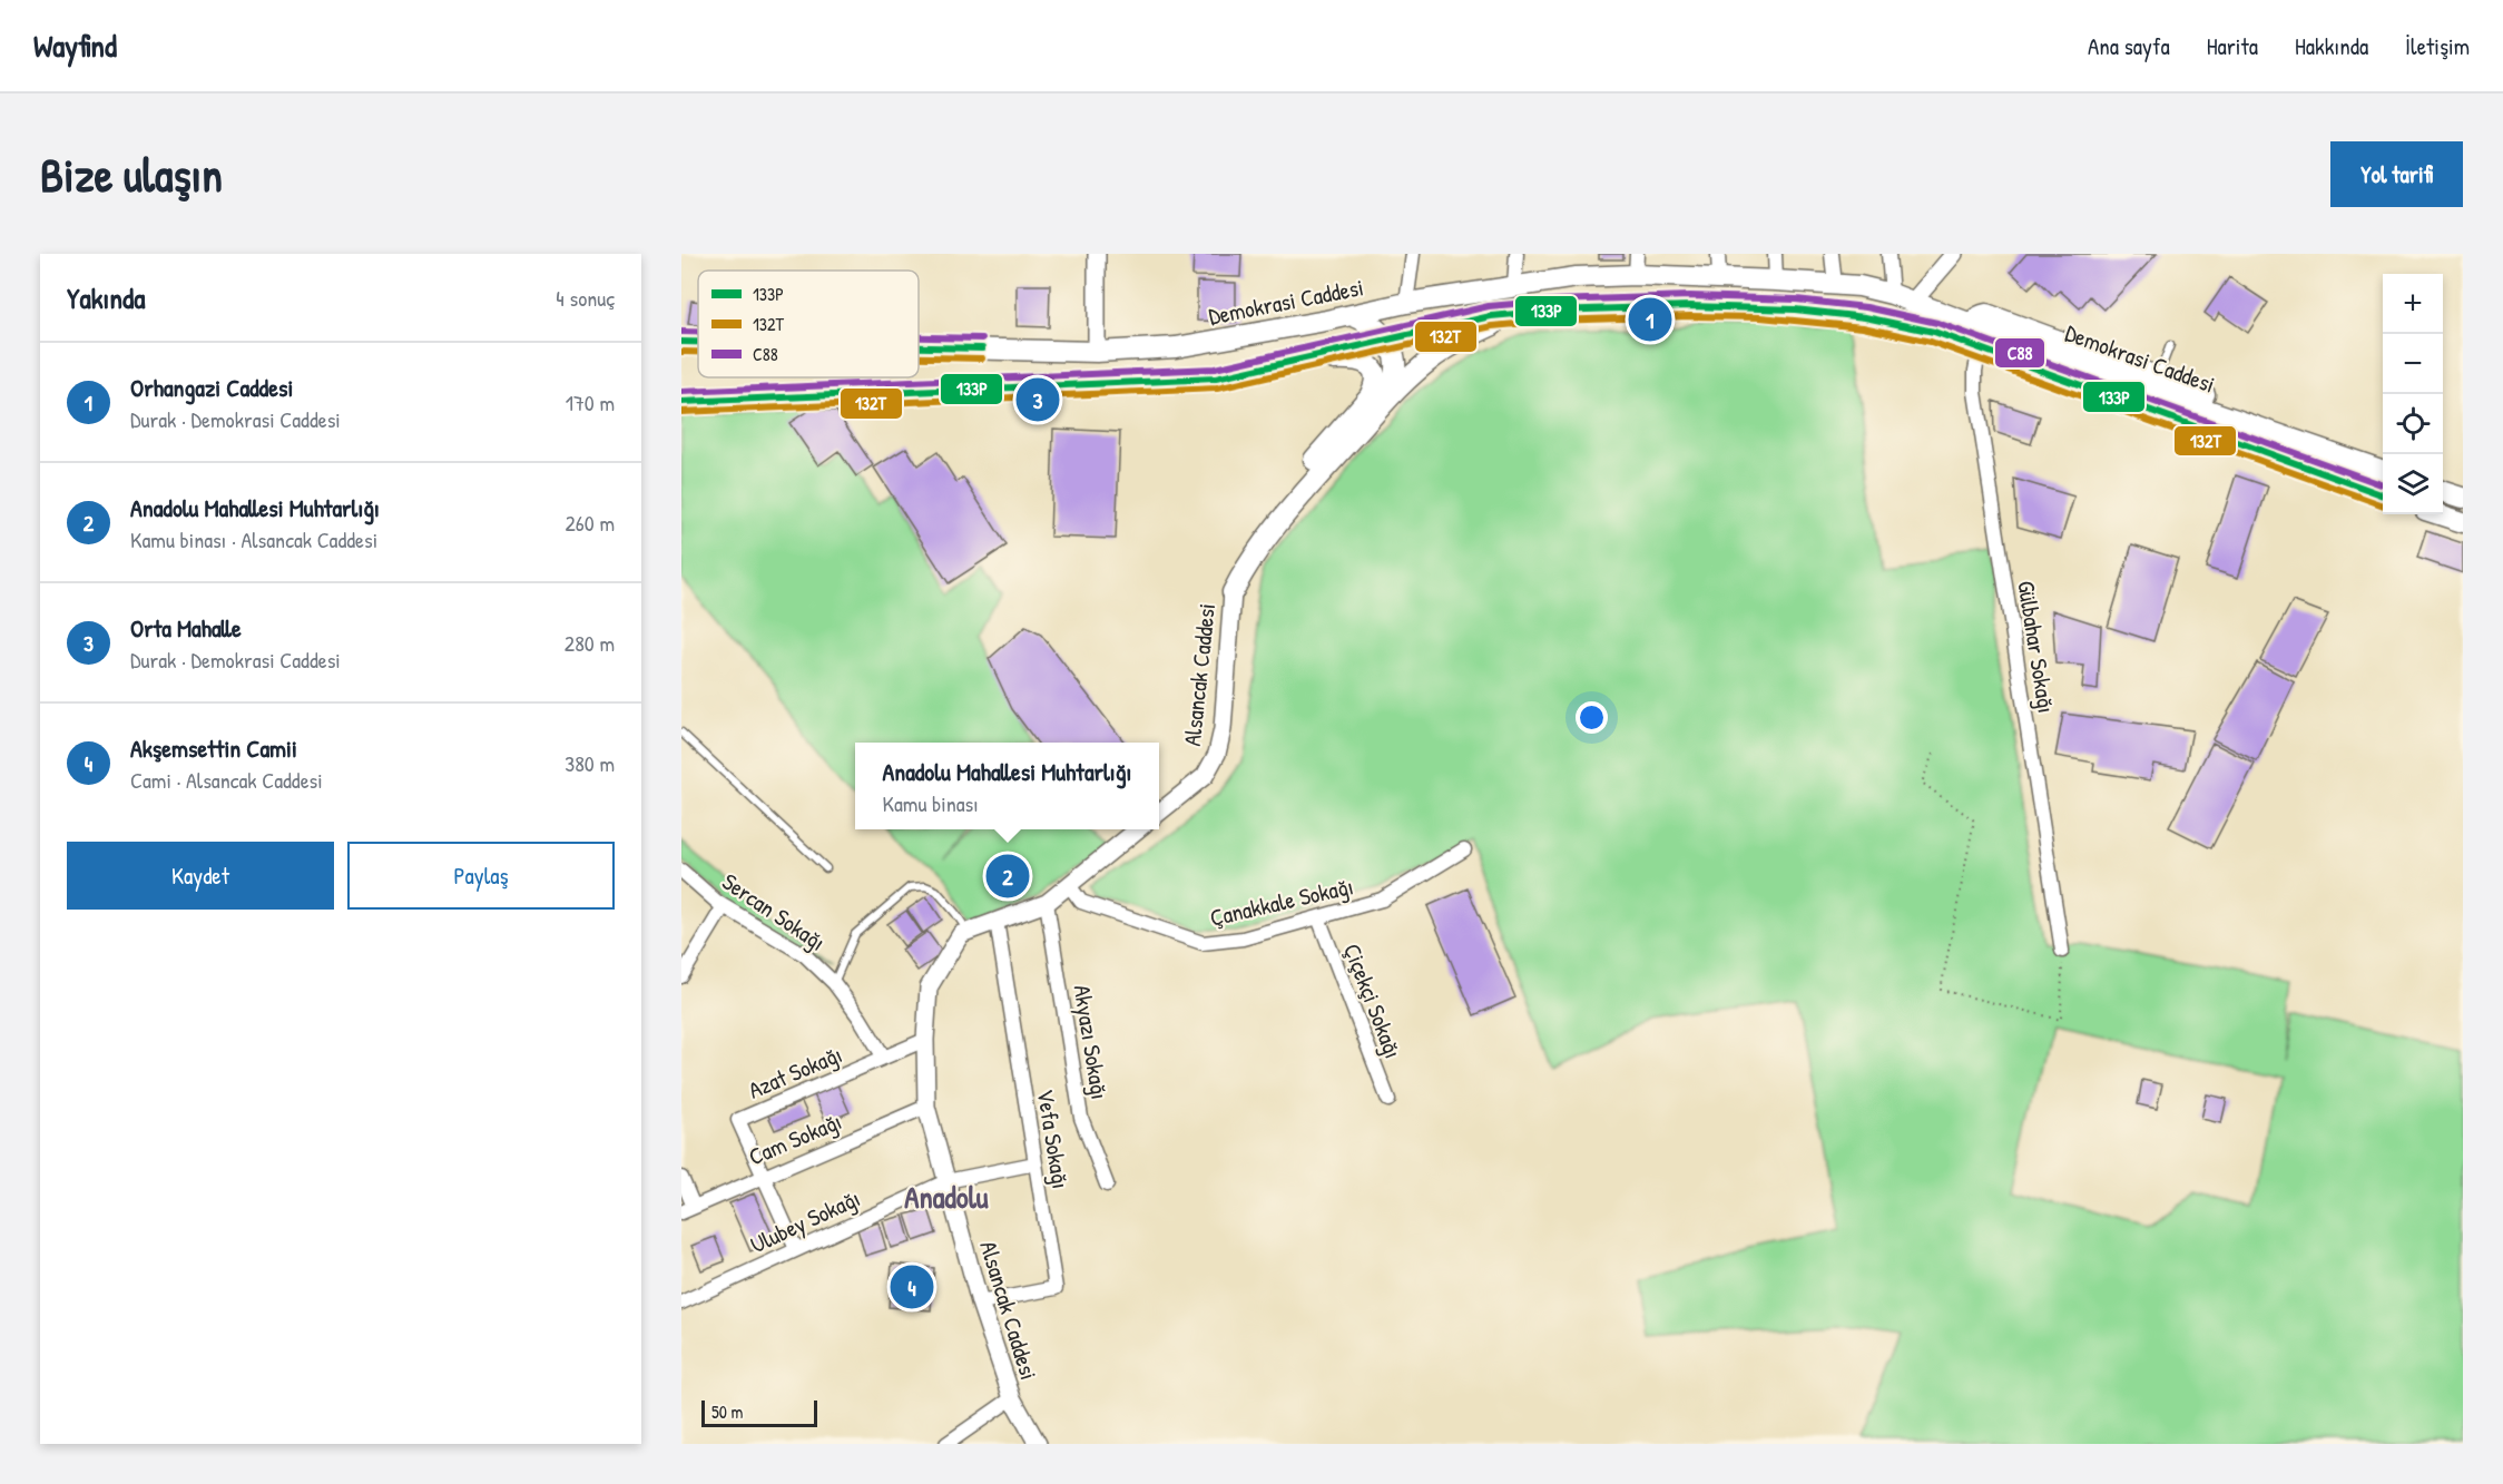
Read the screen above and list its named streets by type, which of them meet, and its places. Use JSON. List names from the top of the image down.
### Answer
{
  "streets": {
    "main road": ["Demokrasi Caddesi"],
    "street": [
      "Gülbahar Sokağı",
      "Alsancak Caddesi",
      "Çanakkale Sokağı",
      "Sercan Sokağı",
      "Çiçekçi Sokağı",
      "Akyazı Sokağı",
      "Azat Sokağı",
      "Cam Sokağı",
      "Vefa Sokağı",
      "Ulubey Sokağı"
    ]
  },
  "crossings": [
    ["Demokrasi Caddesi", "Gülbahar Sokağı"],
    ["Alsancak Caddesi", "Çanakkale Sokağı"],
    ["Alsancak Caddesi", "Akyazı Sokağı"],
    ["Alsancak Caddesi", "Azat Sokağı"],
    ["Alsancak Caddesi", "Cam Sokağı"],
    ["Alsancak Caddesi", "Vefa Sokağı"],
    ["Alsancak Caddesi", "Ulubey Sokağı"],
    ["Çanakkale Sokağı", "Çiçekçi Sokağı"],
    ["Sercan Sokağı", "Azat Sokağı"],
    ["Azat Sokağı", "Cam Sokağı"],
    ["Azat Sokağı", "Ulubey Sokağı"],
    ["Vefa Sokağı", "Ulubey Sokağı"]
  ],
  "districts": ["Anadolu"],
  "lines": ["transit line C88", "transit line 133P", "transit line 132T"],
  "legend": ["133P", "132T", "C88"],
  "scale_bar": "50 m",
  "page": {
    "header": "Wayfind",
    "nav": [
      "Ana sayfa",
      "Harita",
      "Hakkında",
      "İletişim"
    ],
    "buttons": [
      "Yol tarifi",
      ["Kaydet", "Paylaş"]
    ],
    "title": "Bize ulaşın",
    "heading": ["Yakında", "4 sonuç"],
    "map_buttons": ["+", "−"],
    "pins": [
      "1",
      "3",
      "2",
      "4"
    ],
    "list": [
      {
        "mark": "1",
        "name": "Orhangazi Caddesi",
        "note": "Durak · Demokrasi Caddesi",
        "value": "170 m"
      },
      {
        "mark": "2",
        "name": "Anadolu Mahallesi Muhtarlığı",
        "note": "Kamu binası · Alsancak Caddesi",
        "value": "260 m"
      },
      {
        "mark": "3",
        "name": "Orta Mahalle",
        "note": "Durak · Demokrasi Caddesi",
        "value": "280 m"
      },
      {
        "mark": "4",
        "name": "Akşemsettin Camii",
        "note": "Cami · Alsancak Caddesi",
        "value": "380 m"
      }
    ],
    "popup": ["Anadolu Mahallesi Muhtarlığı", "Kamu binası"],
    "scale": "50 m"
  }
}
